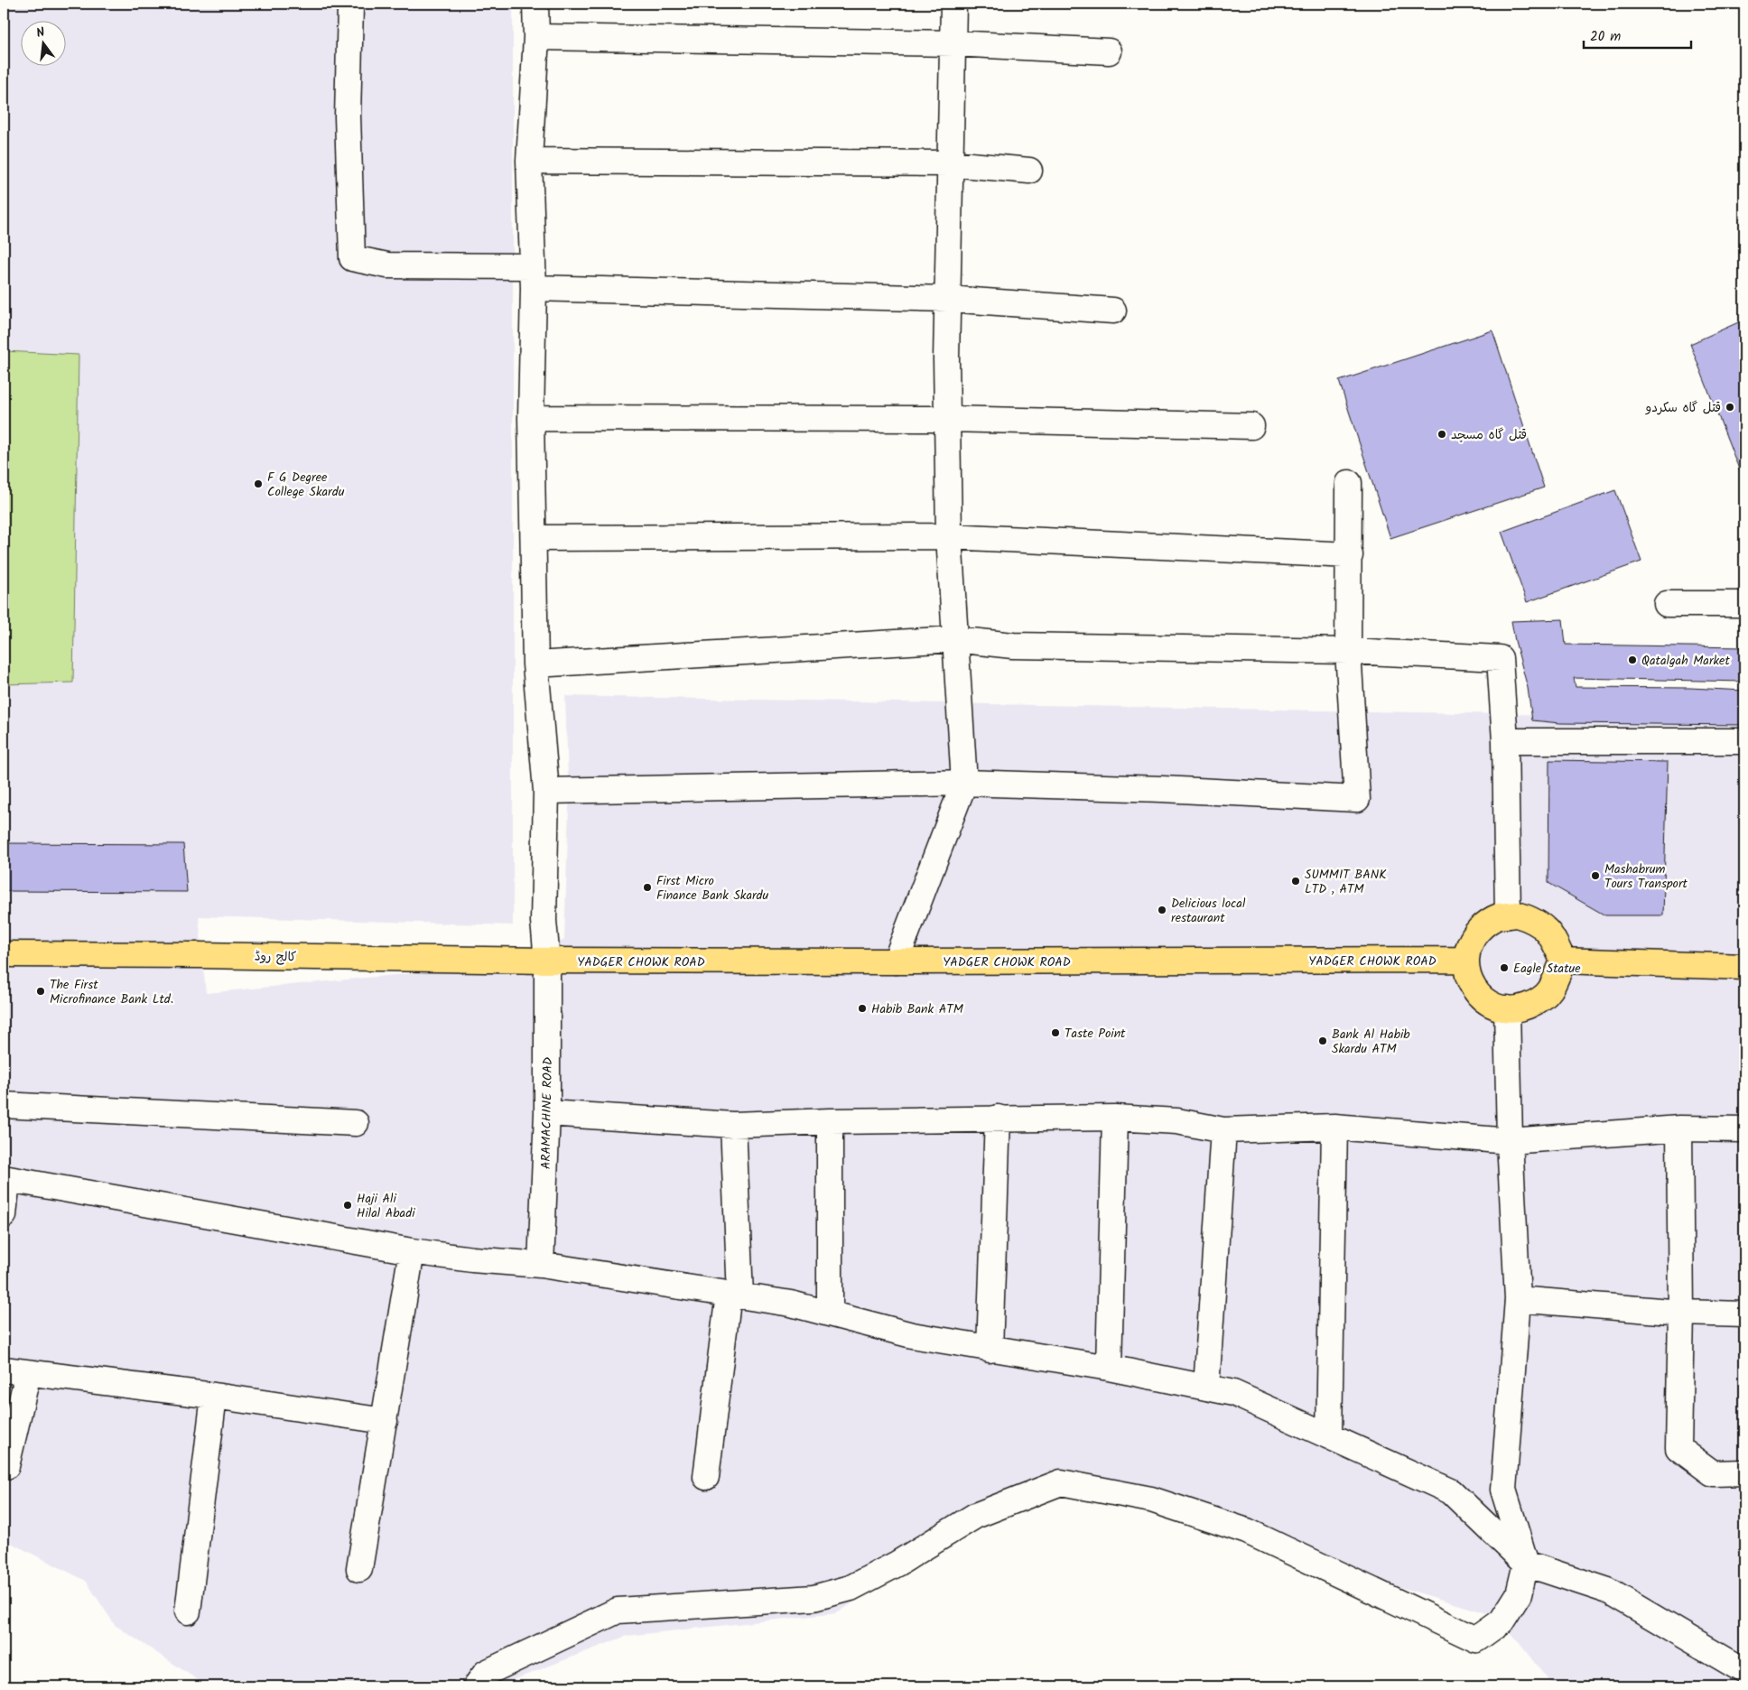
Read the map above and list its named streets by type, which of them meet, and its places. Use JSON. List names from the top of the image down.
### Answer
{
  "streets": {
    "highway": ["کالج روڈ", "YADGER CHOWK ROAD"],
    "street": ["ARAMACHINE ROAD"]
  },
  "crossings": [
    ["کالج روڈ", "YADGER CHOWK ROAD"],
    ["کالج روڈ", "ARAMACHINE ROAD"],
    ["YADGER CHOWK ROAD", "ARAMACHINE ROAD"]
  ],
  "places": [
    "قتل گاہ سکردو",
    "قتل گاہ مسجد",
    "F G Degree College Skardu",
    "Qatalgah Market",
    "Mashabrum Tours Transport",
    "SUMMIT BANK LTD , ATM",
    "First Micro Finance Bank Skardu",
    "Delicious local restaurant",
    "Eagle Statue",
    "The First Microfinance Bank Ltd.",
    "Habib Bank ATM",
    "Taste Point",
    "Bank Al Habib Skardu ATM",
    "Haji Ali Hilal Abadi"
  ],
  "scale_bar": "20 m",
  "north": "top"
}
